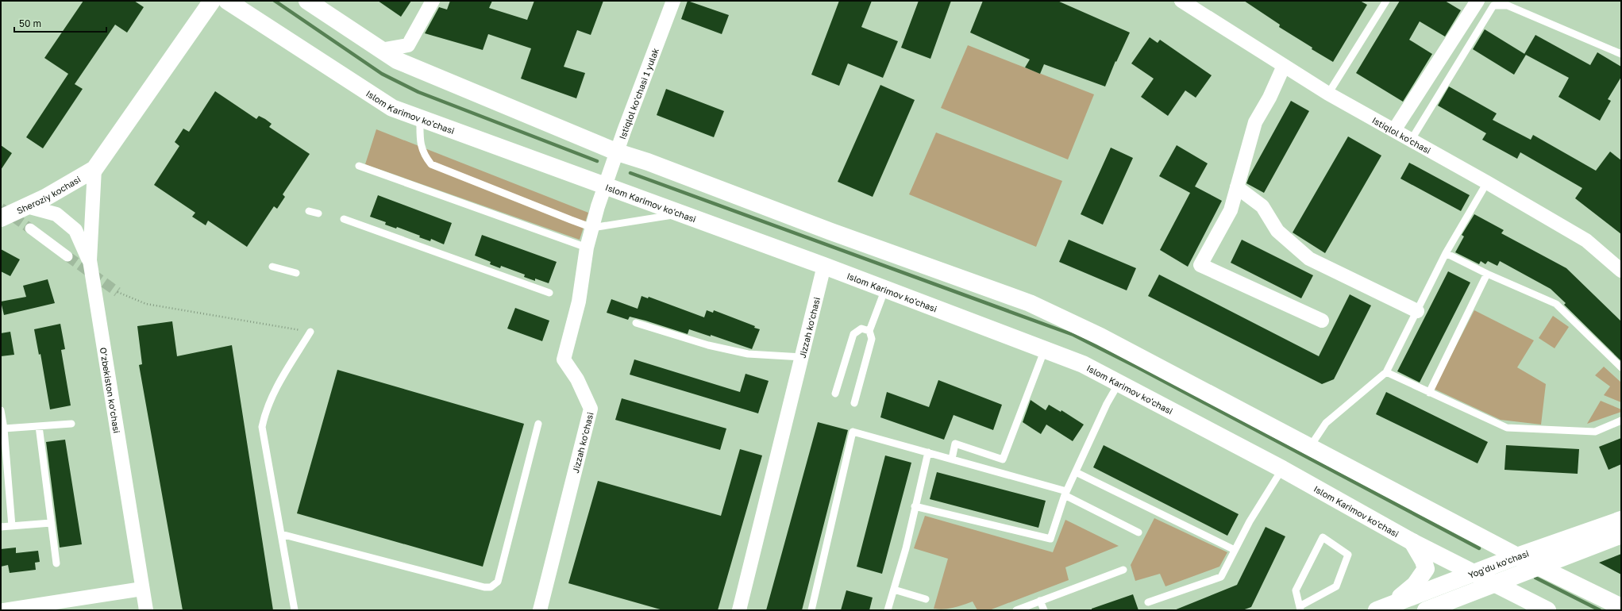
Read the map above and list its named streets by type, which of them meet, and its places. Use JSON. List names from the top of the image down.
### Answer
{
  "streets": {
    "main road": ["Islom Karimov ko'chasi", "Sheroziy kochasi", "Yog'du ko'chasi"],
    "street": [
      "Istiqlol ko'chasi 1 yulak",
      "Istiqlol ko'chasi",
      "Jizzah ko'chasi",
      "O’zbekiston ko‘chasi"
    ]
  },
  "crossings": [
    ["Istiqlol ko'chasi 1 yulak", "Islom Karimov ko'chasi"],
    ["Istiqlol ko'chasi 1 yulak", "Jizzah ko'chasi"],
    ["Islom Karimov ko'chasi", "Jizzah ko'chasi"],
    ["Islom Karimov ko'chasi", "Yog'du ko'chasi"],
    ["Sheroziy kochasi", "O’zbekiston ko‘chasi"]
  ],
  "scale_bar": "50 m"
}
